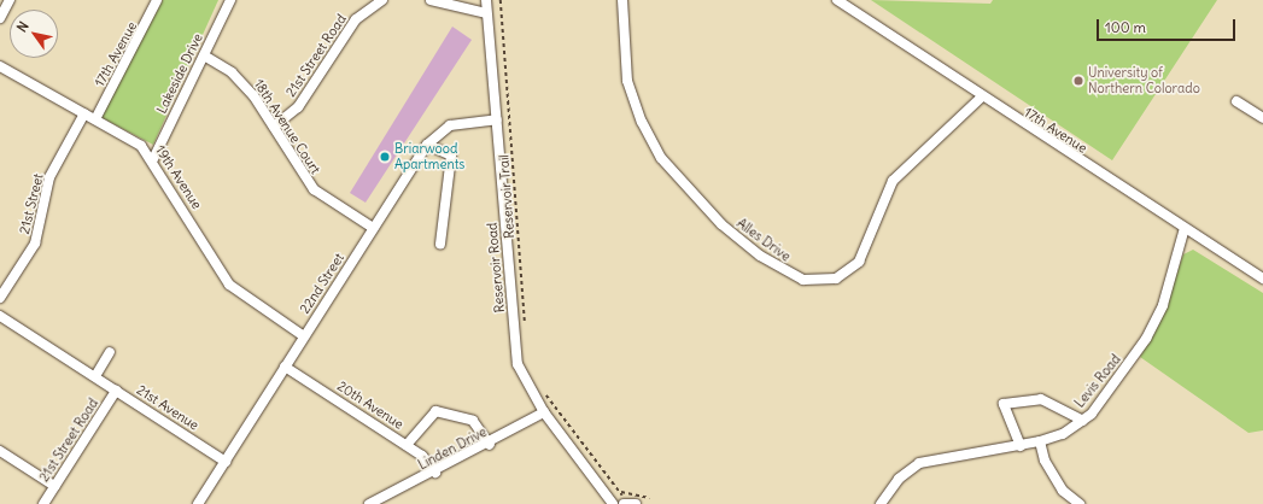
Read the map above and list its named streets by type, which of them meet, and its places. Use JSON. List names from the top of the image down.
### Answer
{
  "streets": {
    "street": [
      "17th Avenue",
      "21st Street Road",
      "Lakeside Drive",
      "18th Avenue Court",
      "19th Avenue",
      "21st Street",
      "Alles Drive",
      "Reservoir Road",
      "22nd Street",
      "Levis Road",
      "20th Avenue",
      "21st Avenue",
      "Linden Drive"
    ],
    "path": ["Reservoir Trail"]
  },
  "crossings": [
    ["17th Avenue", "19th Avenue"],
    ["17th Avenue", "Alles Drive"],
    ["17th Avenue", "Levis Road"],
    ["21st Street Road", "18th Avenue Court"],
    ["21st Street Road", "21st Avenue"],
    ["Lakeside Drive", "18th Avenue Court"],
    ["Lakeside Drive", "19th Avenue"],
    ["18th Avenue Court", "22nd Street"],
    ["19th Avenue", "21st Street"],
    ["19th Avenue", "22nd Street"],
    ["Reservoir Road", "22nd Street"],
    ["Reservoir Road", "Linden Drive"],
    ["22nd Street", "20th Avenue"],
    ["22nd Street", "21st Avenue"],
    ["20th Avenue", "Linden Drive"]
  ],
  "places": ["University of Northern Colorado", "Briarwood Apartments"],
  "scale_bar": "100 m",
  "north": "top left"
}
